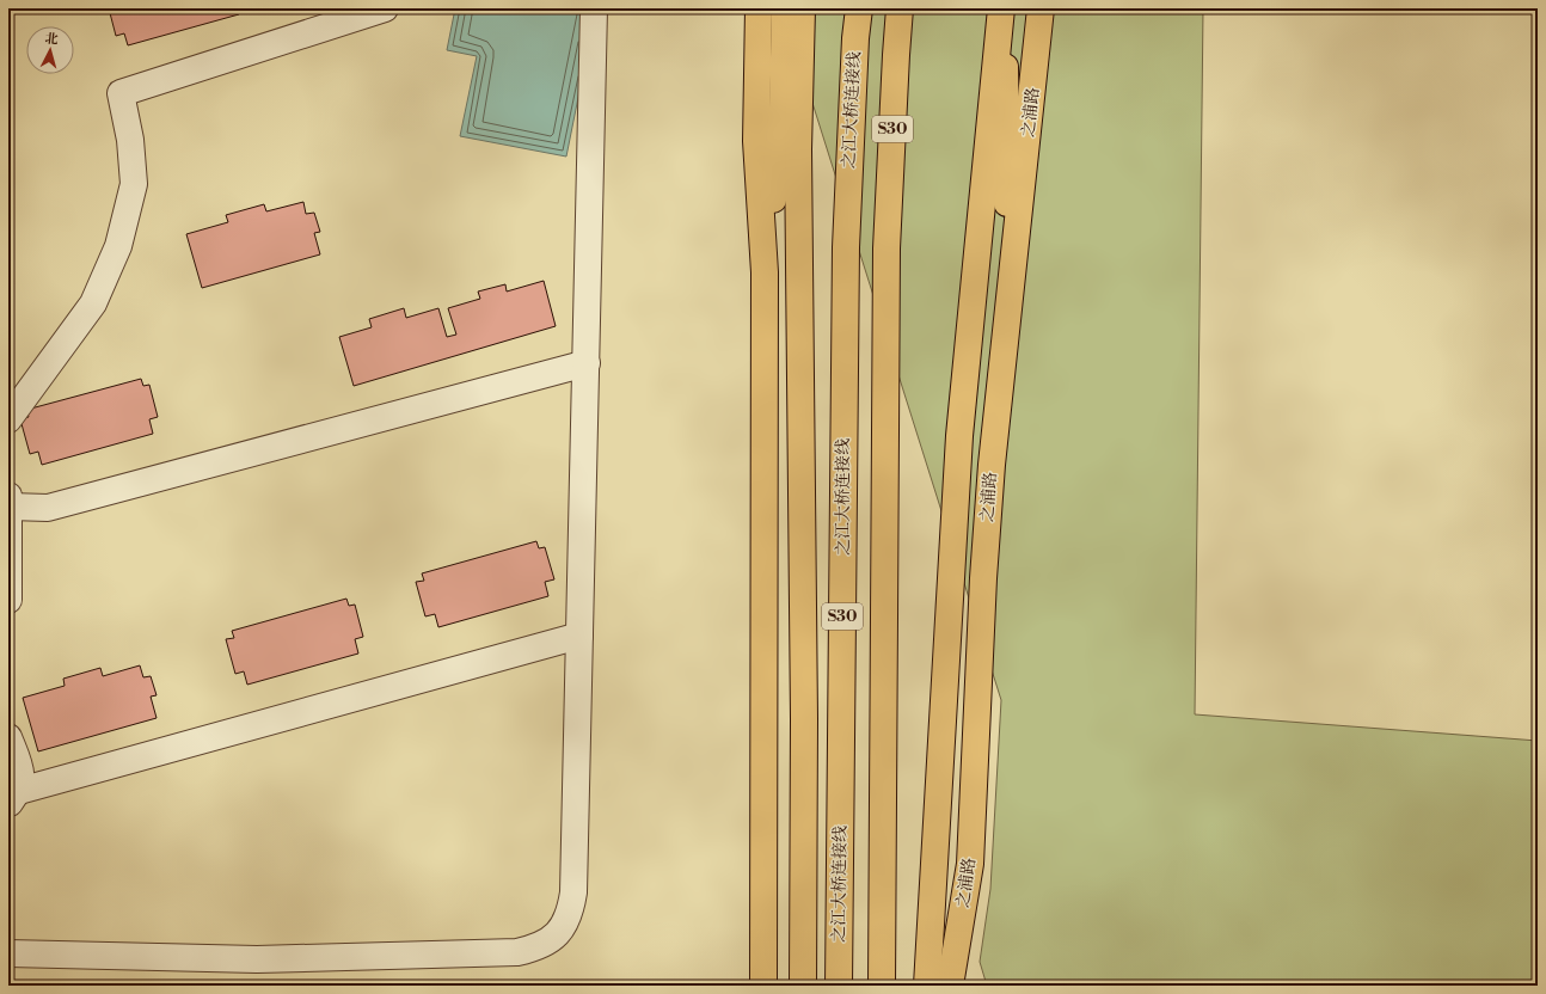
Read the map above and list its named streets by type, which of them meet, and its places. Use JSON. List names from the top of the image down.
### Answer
{
  "streets": {
    "main road": ["之江大桥连接线", "之浦路", "S30"]
  },
  "north": "top"
}
